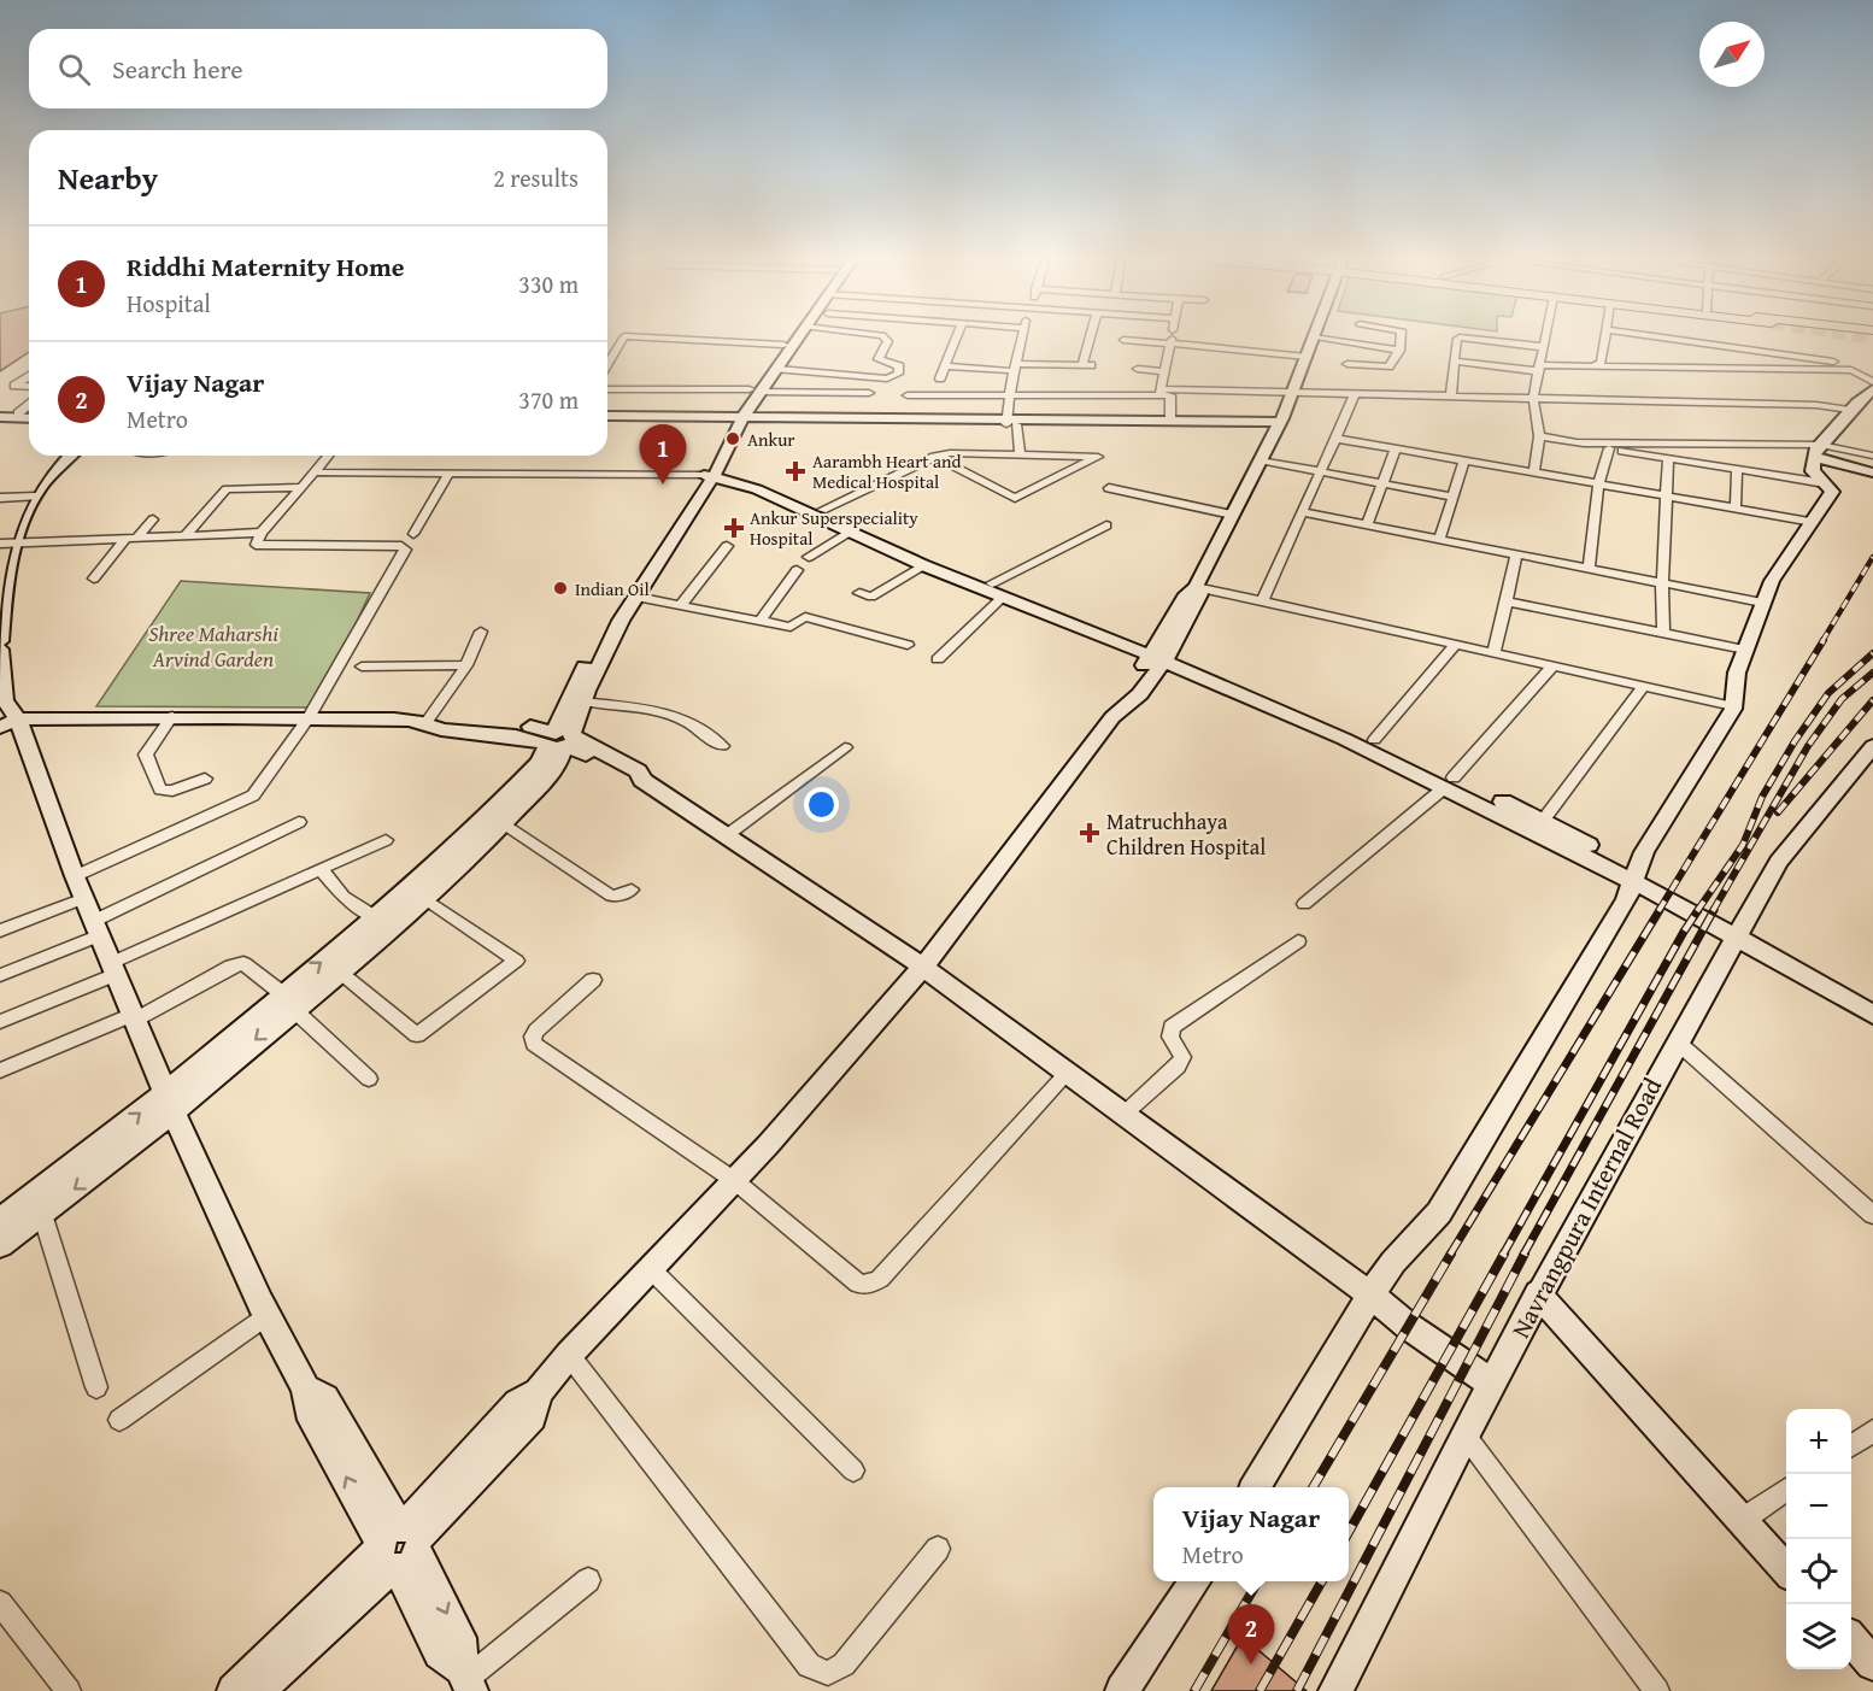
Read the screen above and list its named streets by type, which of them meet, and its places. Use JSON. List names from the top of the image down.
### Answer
{
  "streets": {
    "street": ["Navrangpura Internal Road"]
  },
  "parks": ["Shree Maharshi Arvind Garden"],
  "places": {
    "other": ["Ankur", "Indian Oil"],
    "health": ["Aarambh Heart and Medical Hospital", "Ankur Superspeciality Hospital", "Matruchhaya Children Hospital"]
  },
  "north": "top right",
  "page": {
    "search": "Search here",
    "heading": ["Nearby", "2 results"],
    "list": [
      {
        "mark": "1",
        "name": "Riddhi Maternity Home",
        "note": "Hospital",
        "value": "330 m"
      },
      {
        "mark": "2",
        "name": "Vijay Nagar",
        "note": "Metro",
        "value": "370 m"
      }
    ],
    "pins": ["1", "2"],
    "map_buttons": ["+", "−"],
    "popup": ["Vijay Nagar", "Metro"]
  }
}
